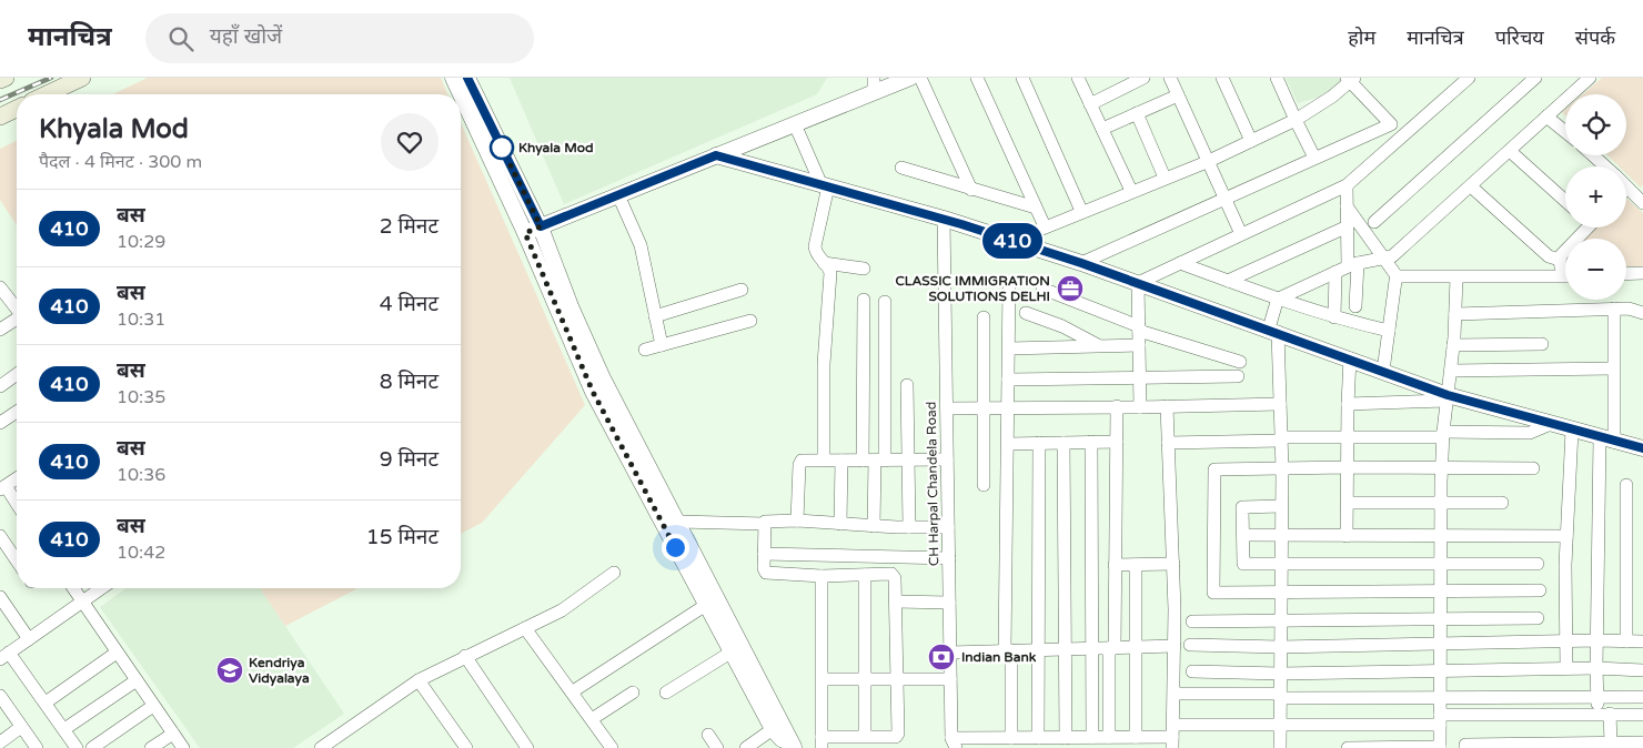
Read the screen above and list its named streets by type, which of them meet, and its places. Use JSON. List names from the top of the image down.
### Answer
{
  "streets": {
    "street": ["CH Harpal Chandela Road"]
  },
  "places": {
    "other": ["Khyala Mod"],
    "office": ["CLASSIC IMMIGRATION SOLUTIONS DELHI"],
    "bank": ["Indian Bank"],
    "school or university": ["Kendriya Vidyalaya"]
  },
  "lines": ["bus line 410"],
  "page": {
    "header": "मानचित्र",
    "search": "यहाँ खोजें",
    "nav": [
      "होम",
      "मानचित्र",
      "परिचय",
      "संपर्क"
    ],
    "on_map": "410",
    "map_buttons": ["+", "−"],
    "heading": ["Khyala Mod", "पैदल · 4 मिनट · 300 m"],
    "list": [
      {
        "mark": "410",
        "name": "बस",
        "note": "10:29",
        "value": "2 मिनट"
      },
      {
        "mark": "410",
        "name": "बस",
        "note": "10:31",
        "value": "4 मिनट"
      },
      {
        "mark": "410",
        "name": "बस",
        "note": "10:35",
        "value": "8 मिनट"
      },
      {
        "mark": "410",
        "name": "बस",
        "note": "10:36",
        "value": "9 मिनट"
      },
      {
        "mark": "410",
        "name": "बस",
        "note": "10:42",
        "value": "15 मिनट"
      }
    ]
  }
}
